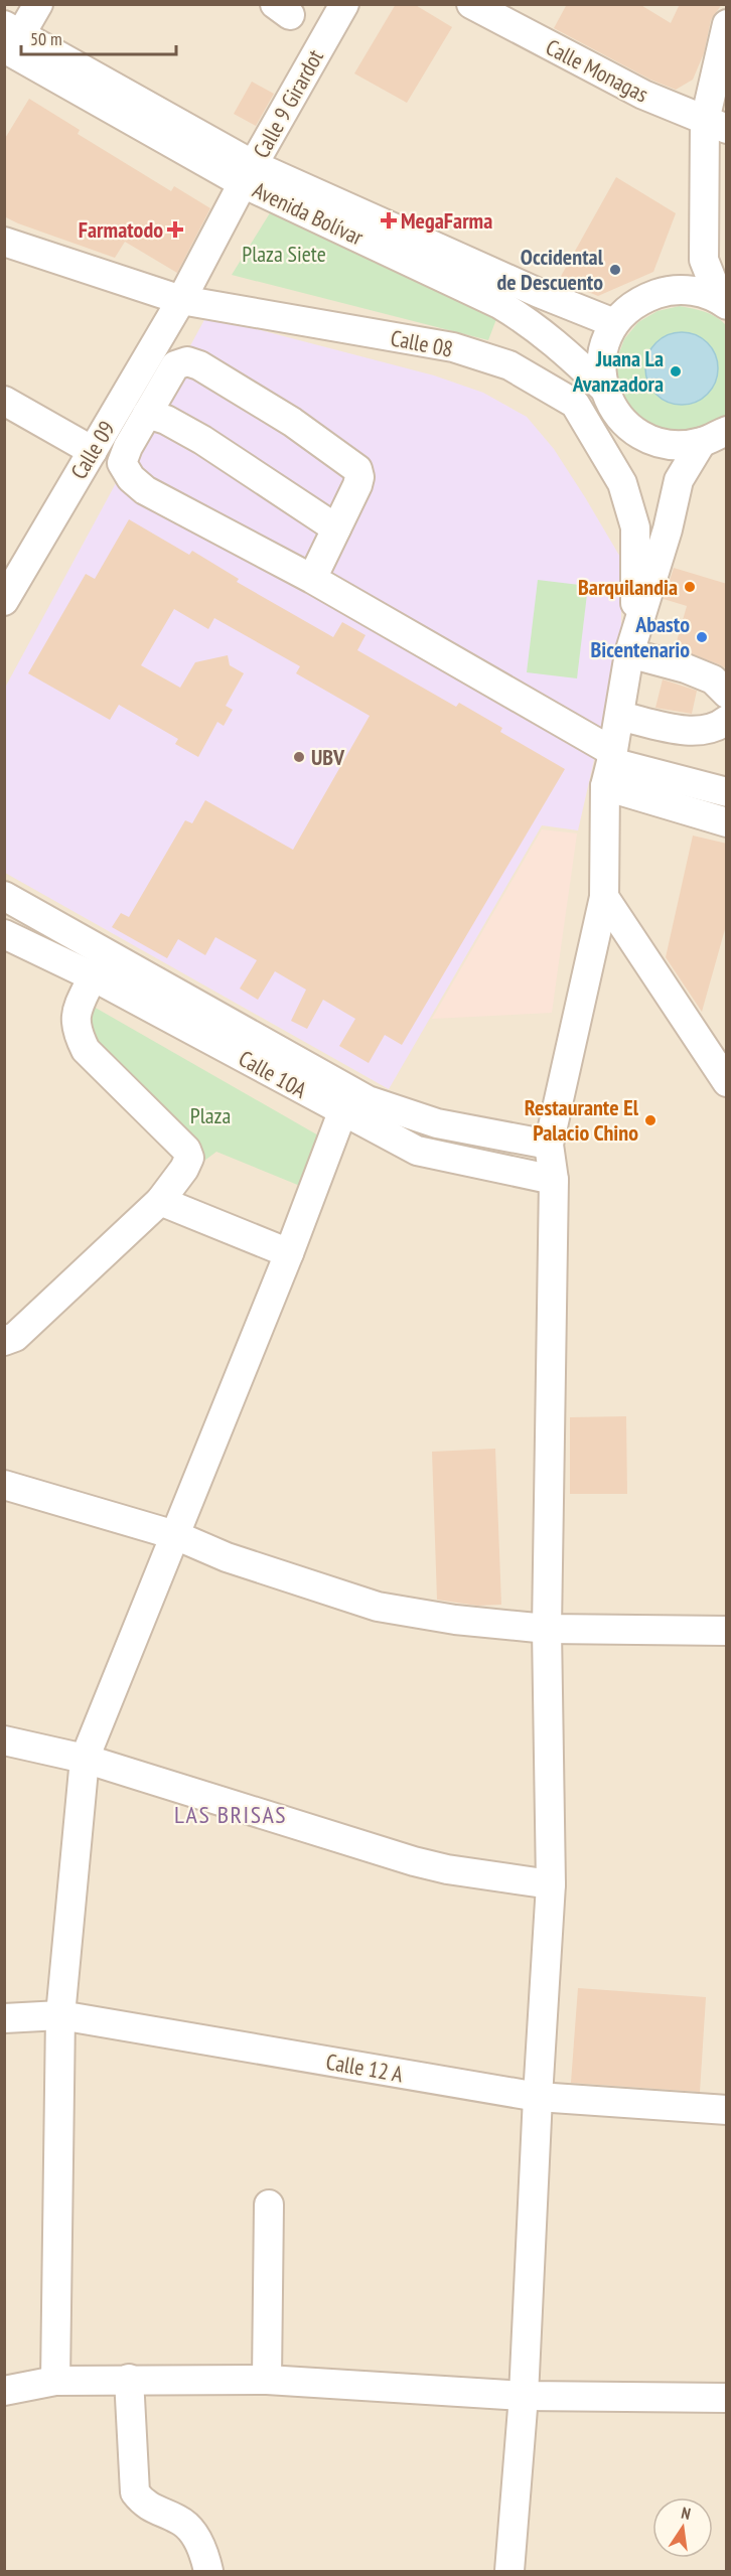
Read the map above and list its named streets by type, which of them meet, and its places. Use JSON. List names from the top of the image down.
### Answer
{
  "streets": {
    "street": [
      "Calle Monagas",
      "Calle 9 Girardot",
      "Avenida Bolívar",
      "Calle 08",
      "Calle 09",
      "Calle 10A",
      "Calle 12 A"
    ]
  },
  "crossings": [
    ["Calle 9 Girardot", "Avenida Bolívar"],
    ["Calle 9 Girardot", "Calle 08"],
    ["Calle 9 Girardot", "Calle 09"],
    ["Calle 08", "Calle 09"]
  ],
  "districts": ["LAS BRISAS"],
  "parks": ["Plaza Siete", "Plaza"],
  "places": {
    "health": ["MegaFarma", "Farmatodo"],
    "other": [
      "Occidental de Descuento",
      "Juana La Avanzadora",
      "Barquilandia",
      "Abasto Bicentenario",
      "UBV",
      "Restaurante El Palacio Chino"
    ]
  },
  "scale_bar": "50 m",
  "north": "top"
}
